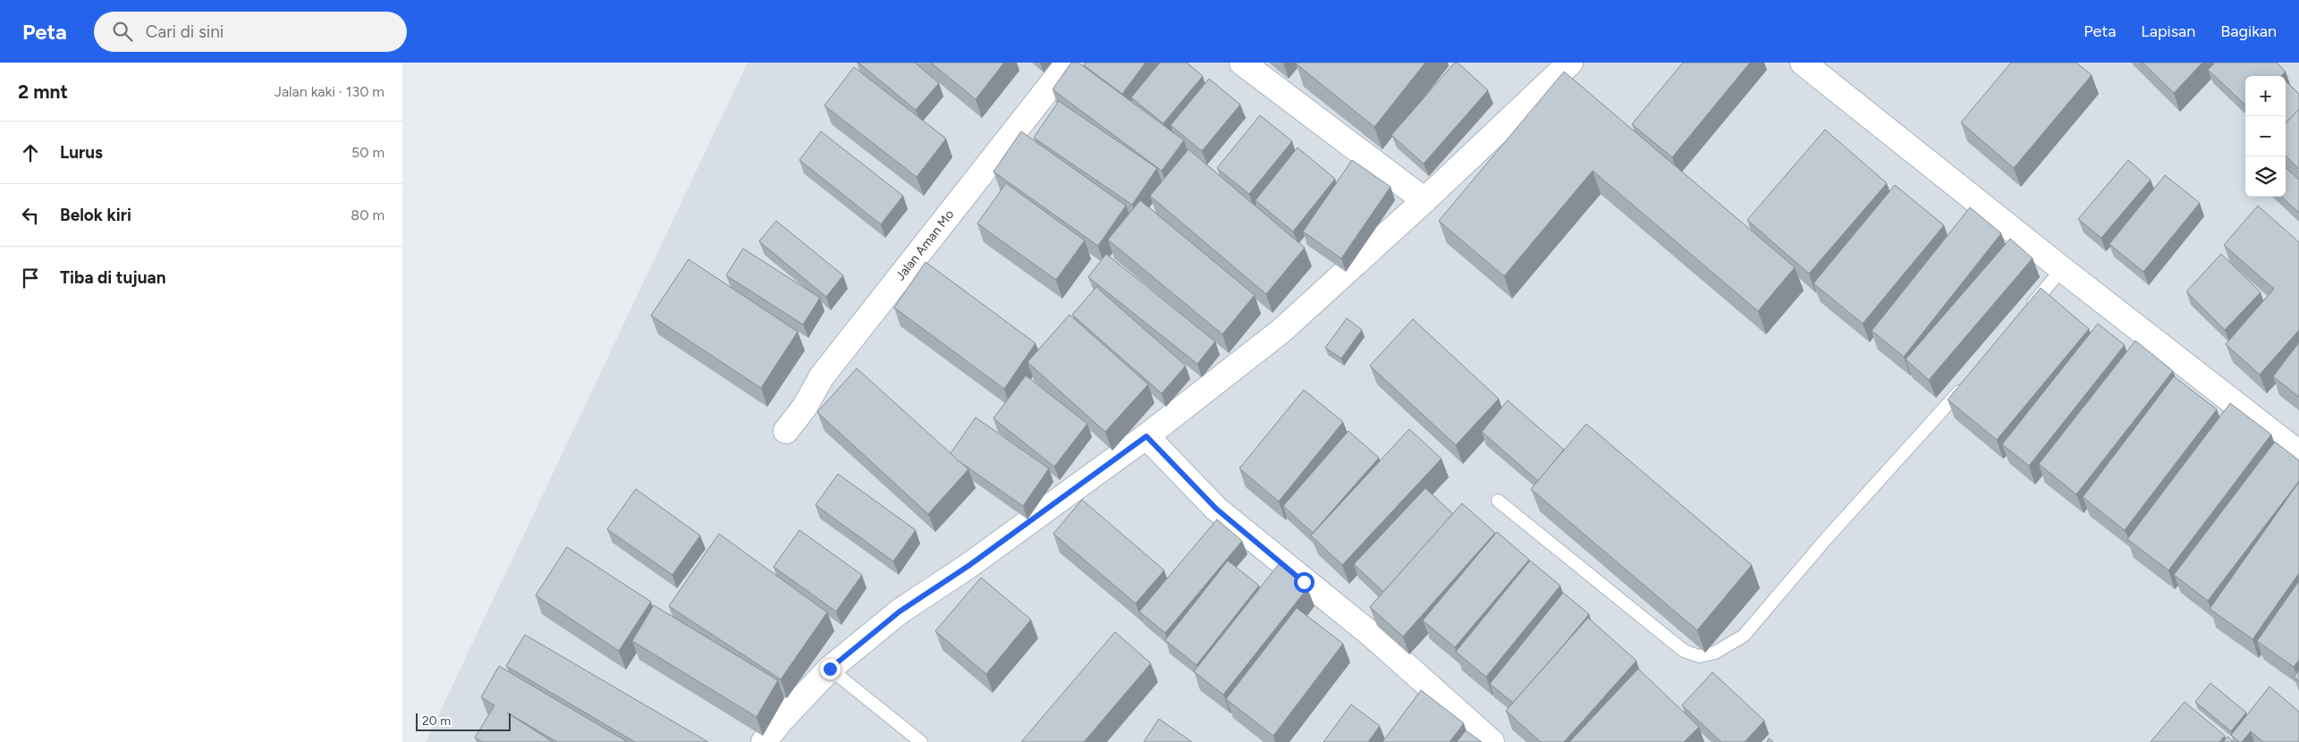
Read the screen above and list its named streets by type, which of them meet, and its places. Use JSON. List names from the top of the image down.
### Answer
{
  "streets": {
    "street": ["Jalan Aman Mo"]
  },
  "scale_bar": "20 m",
  "page": {
    "header": "Peta",
    "search": "Cari di sini",
    "nav": ["Peta", "Lapisan", "Bagikan"],
    "heading": ["2 mnt", "Jalan kaki · 130 m"],
    "map_buttons": ["+", "−"],
    "list": [
      ["Lurus", "50 m"],
      ["Belok kiri", "80 m"],
      "Tiba di tujuan"
    ],
    "scale": "20 m"
  }
}
